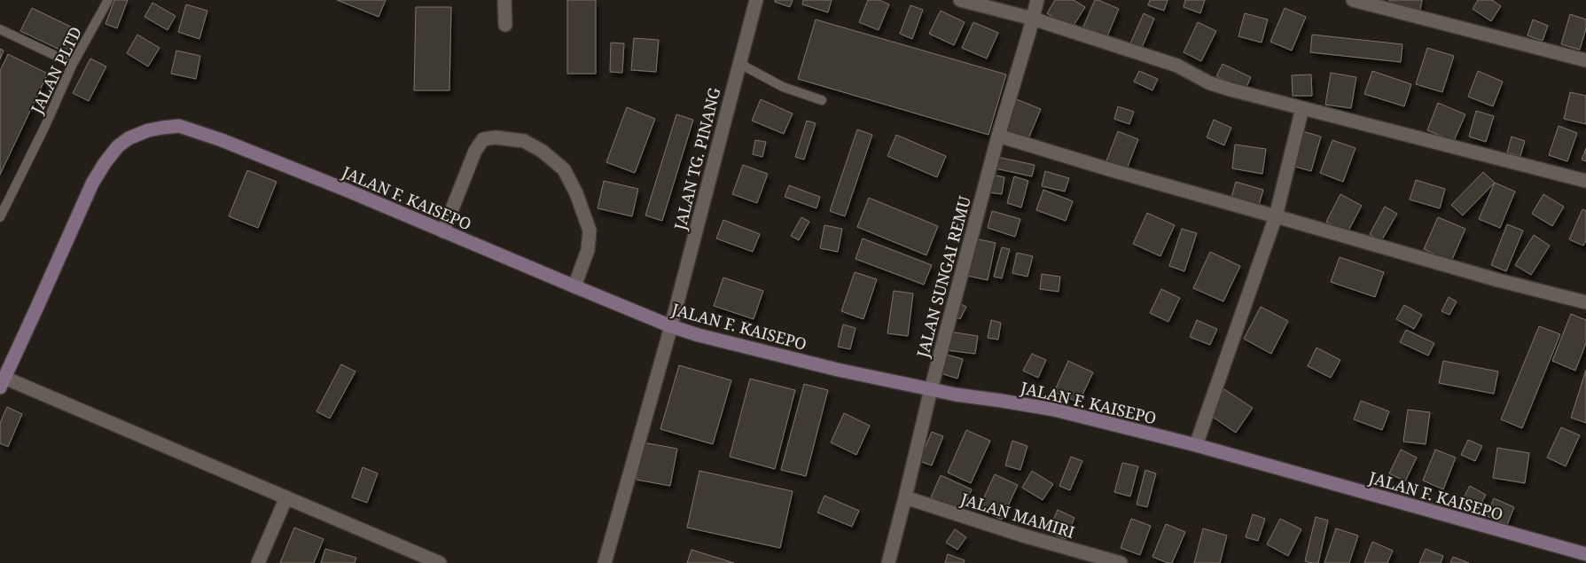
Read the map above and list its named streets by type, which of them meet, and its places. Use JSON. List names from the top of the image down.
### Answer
{
  "streets": {
    "street": [
      "JALAN TG. PINANG",
      "JALAN F. KAISEPO",
      "JALAN SUNGAI REMU",
      "JALAN MAMIRI"
    ],
    "lane": ["JALAN PLTD"]
  },
  "crossings": [
    ["JALAN TG. PINANG", "JALAN F. KAISEPO"],
    ["JALAN F. KAISEPO", "JALAN SUNGAI REMU"],
    ["JALAN SUNGAI REMU", "JALAN MAMIRI"]
  ]
}
